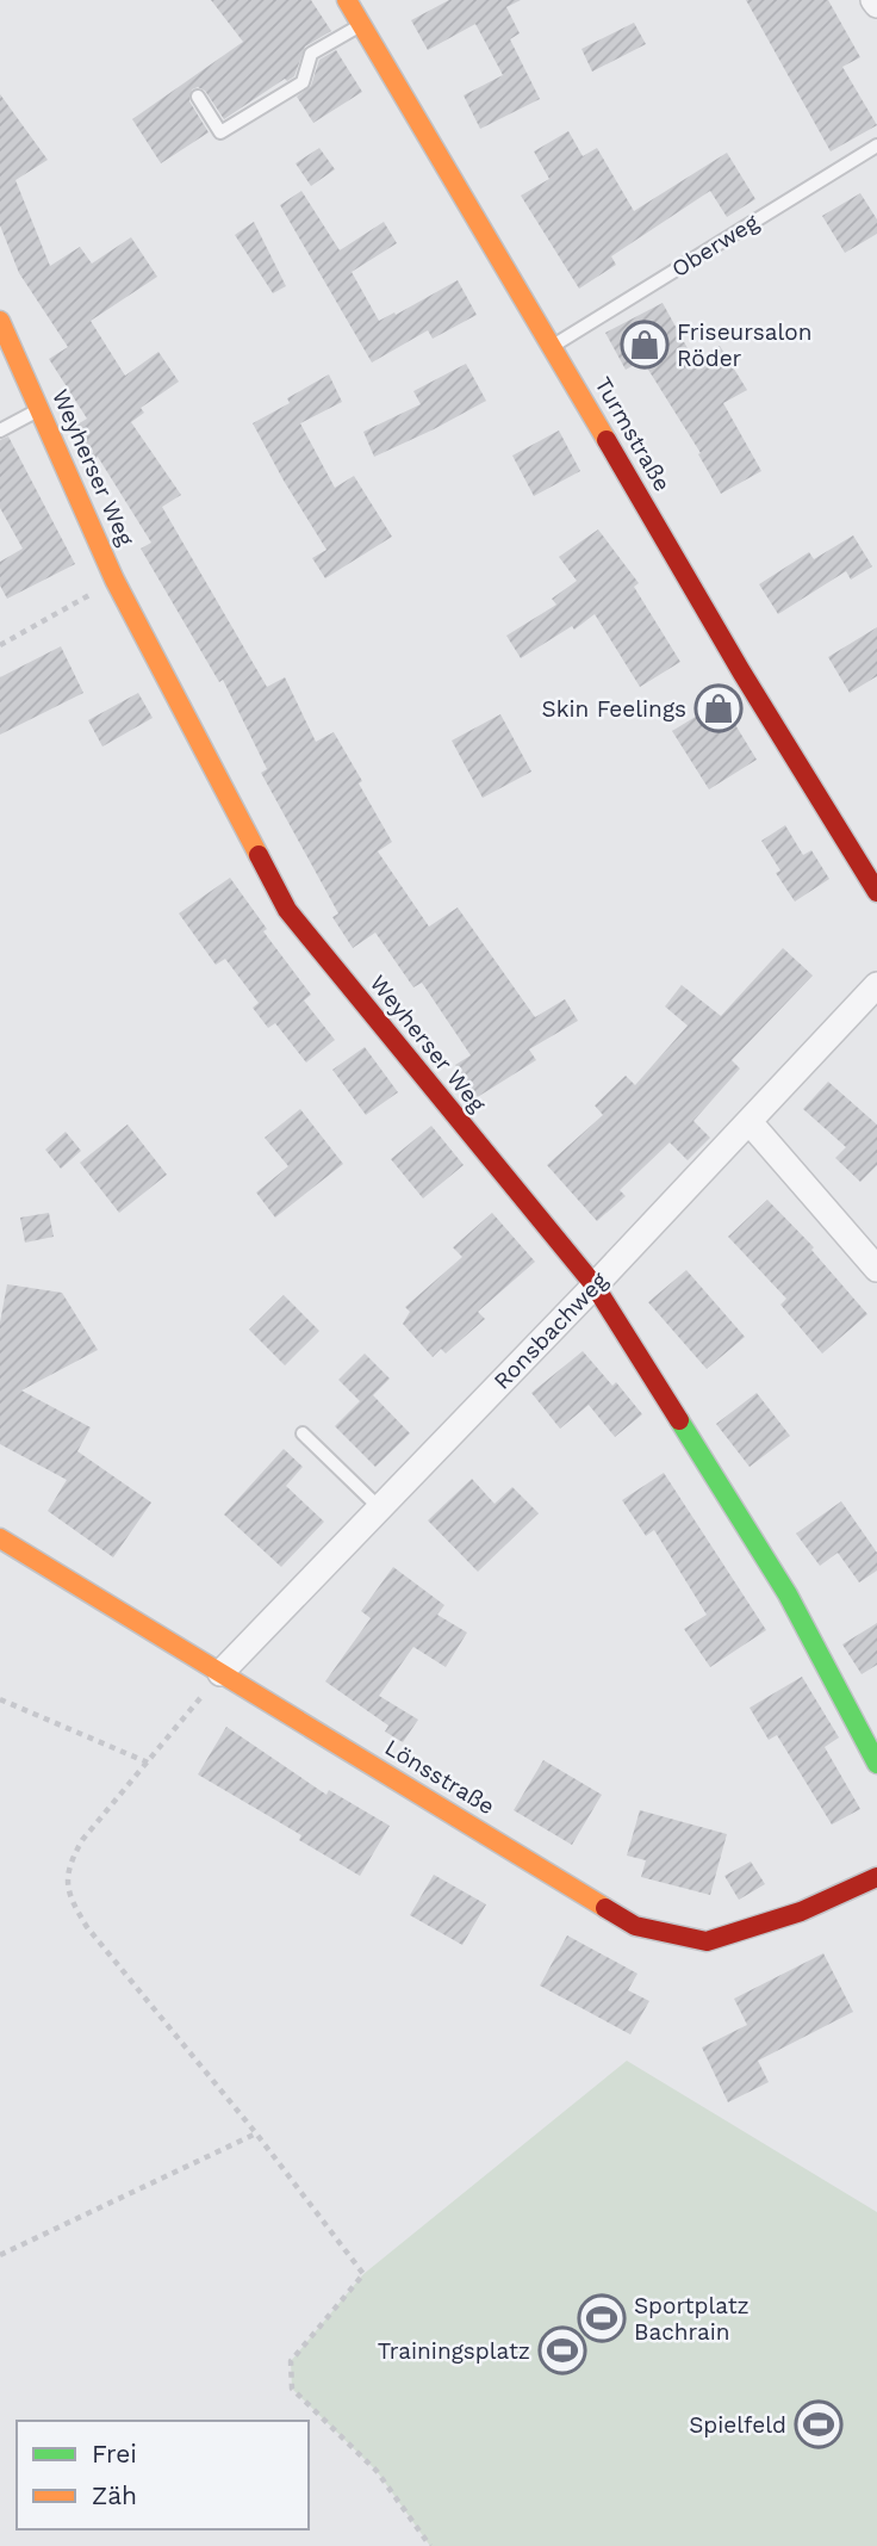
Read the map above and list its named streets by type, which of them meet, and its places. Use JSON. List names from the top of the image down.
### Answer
{
  "streets": {
    "street": [
      "Turmstraße",
      "Weyherser Weg",
      "Ronsbachweg",
      "Lönsstraße"
    ],
    "lane": ["Oberweg"]
  },
  "crossings": [
    ["Oberweg", "Turmstraße"],
    ["Weyherser Weg", "Ronsbachweg"],
    ["Ronsbachweg", "Lönsstraße"]
  ],
  "places": {
    "shop": ["Friseursalon Röder", "Skin Feelings"],
    "sports": ["Sportplatz Bachrain", "Trainingsplatz", "Spielfeld"]
  },
  "legend": ["Frei", "Zäh"]
}
